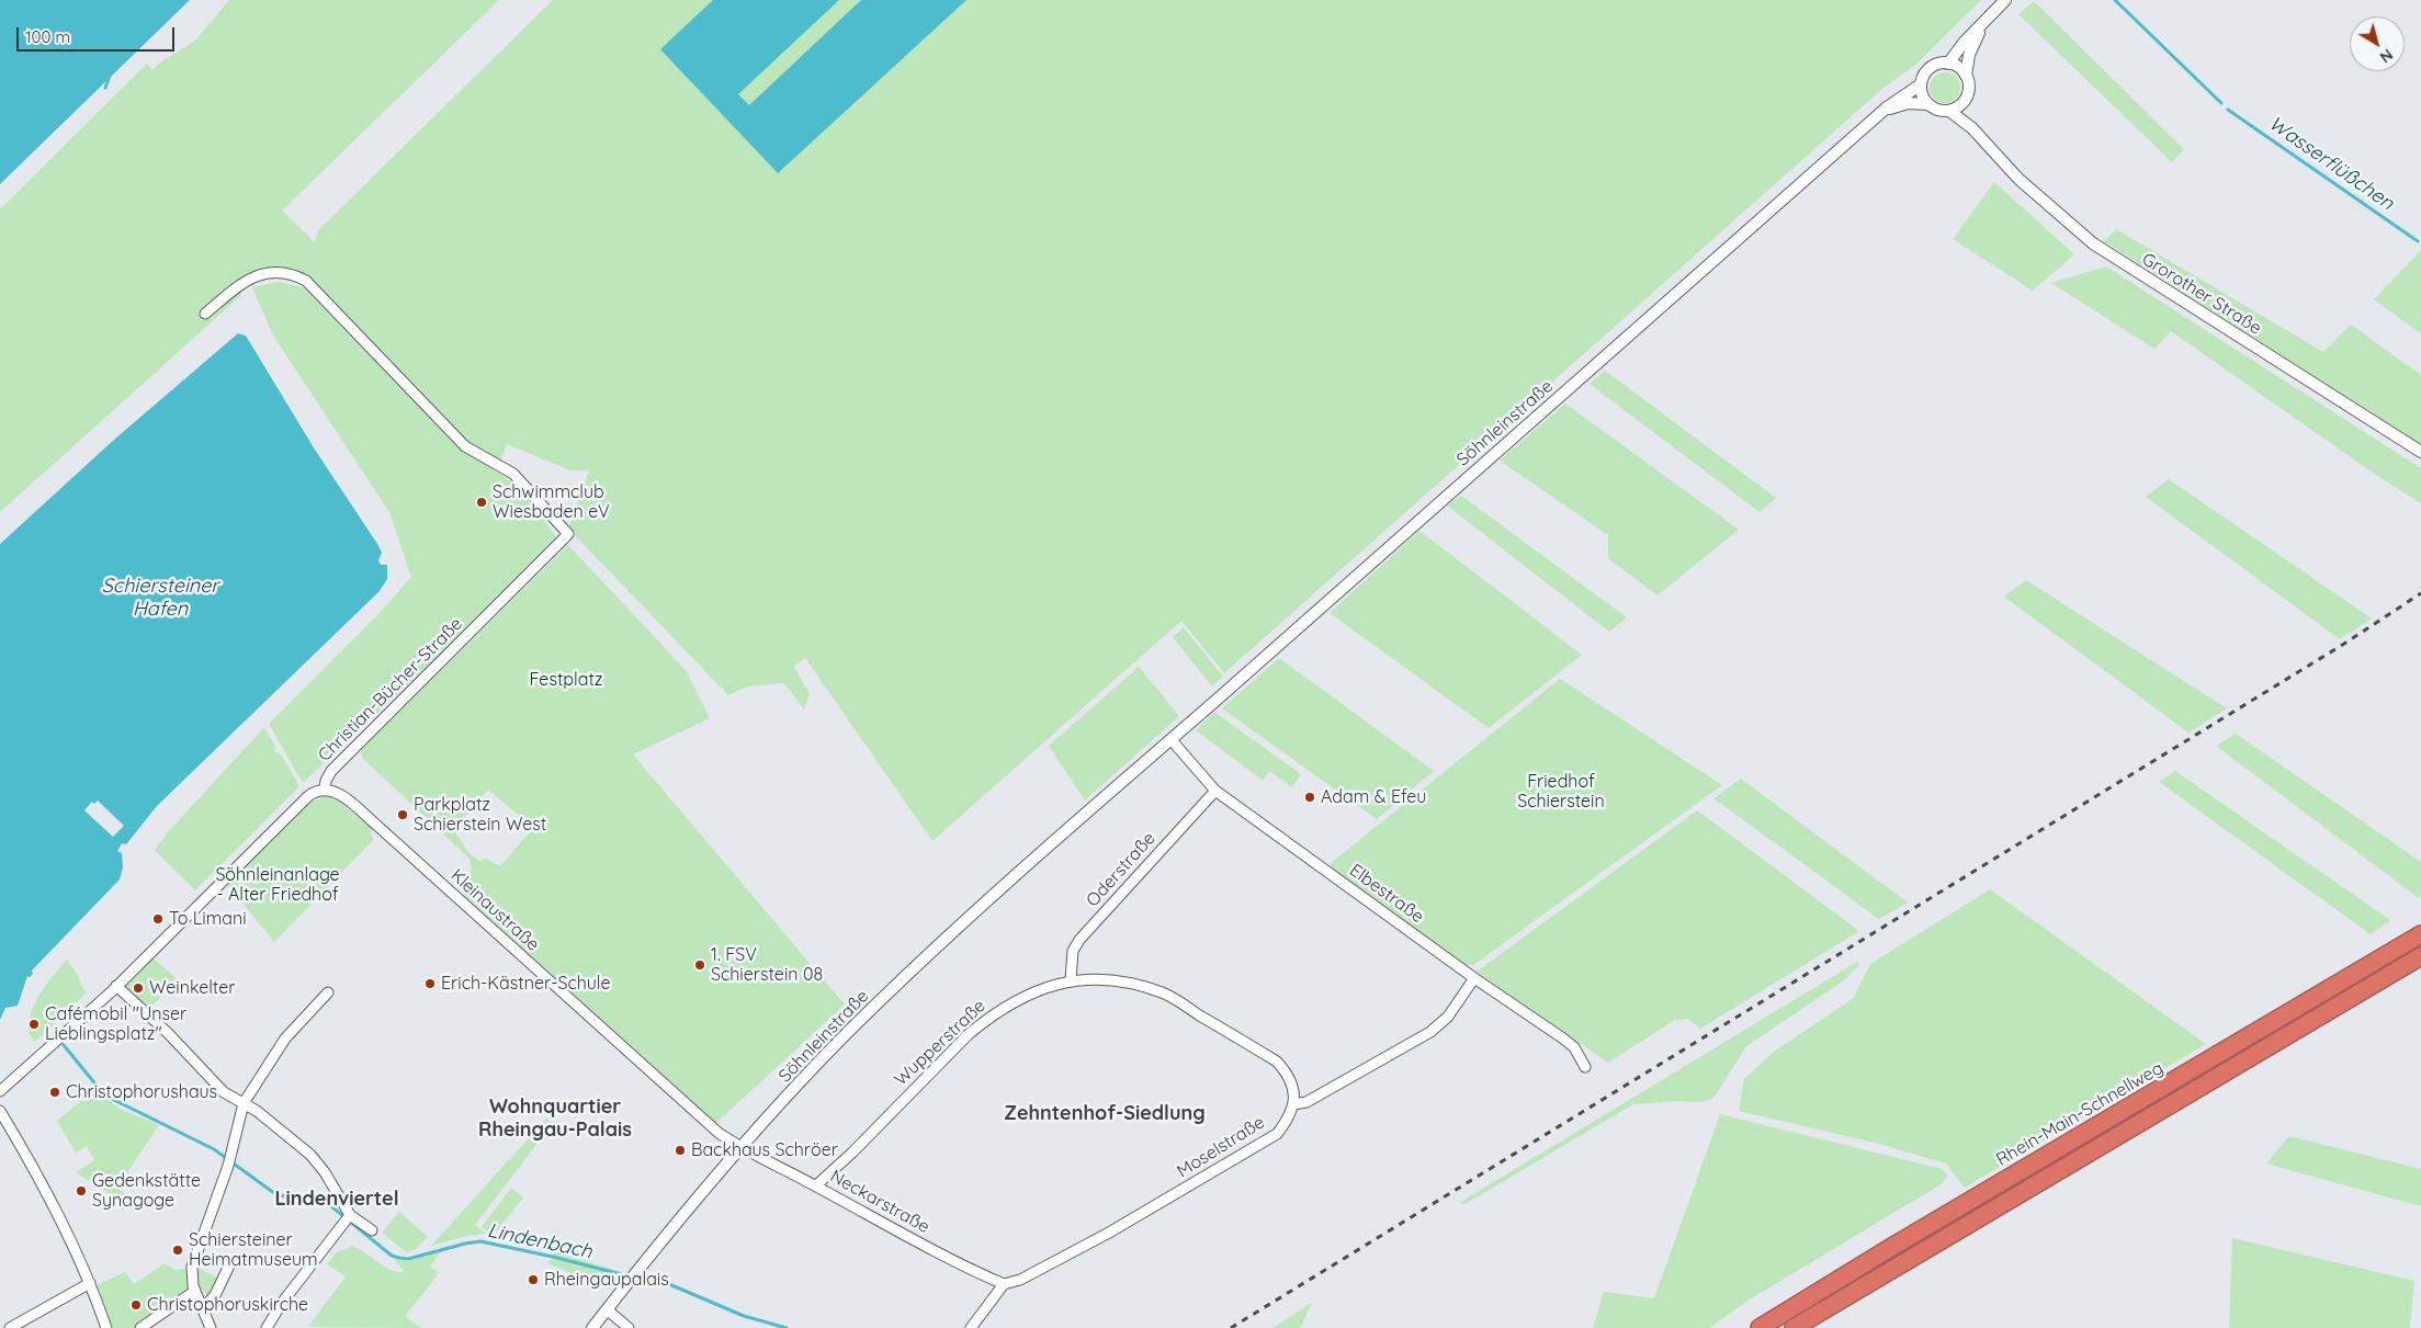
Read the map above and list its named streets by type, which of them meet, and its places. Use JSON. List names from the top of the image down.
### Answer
{
  "streets": {
    "highway": ["Rhein-Main-Schnellweg"],
    "street": [
      "Grorother Straße",
      "Söhnleinstraße",
      "Christian-Bücher-Straße",
      "Oderstraße",
      "Elbestraße",
      "Kleinaustraße",
      "Wupperstraße",
      "Moselstraße",
      "Neckarstraße"
    ]
  },
  "crossings": [
    ["Grorother Straße", "Söhnleinstraße"],
    ["Söhnleinstraße", "Elbestraße"],
    ["Söhnleinstraße", "Kleinaustraße"],
    ["Söhnleinstraße", "Neckarstraße"],
    ["Christian-Bücher-Straße", "Kleinaustraße"],
    ["Oderstraße", "Elbestraße"],
    ["Oderstraße", "Wupperstraße"],
    ["Kleinaustraße", "Neckarstraße"],
    ["Wupperstraße", "Moselstraße"],
    ["Wupperstraße", "Neckarstraße"],
    ["Moselstraße", "Neckarstraße"]
  ],
  "districts": ["Wohnquartier Rheingau-Palais", "Zehntenhof-Siedlung", "Lindenviertel"],
  "water": ["Wasserflüßchen", "Schiersteiner Hafen", "Lindenbach"],
  "parks": ["Festplatz", "Friedhof Schierstein", "Söhnleinanlage - Alter Friedhof"],
  "places": [
    "Schwimmclub Wiesbaden eV",
    "Adam & Efeu",
    "Parkplatz Schierstein West",
    "To Limani",
    "1. FSV Schierstein 08",
    "Erich-Kästner-Schule",
    "Weinkelter",
    "Cafémobil \"Unser Lieblingsplatz\"",
    "Christophorushaus",
    "Backhaus Schröer",
    "Gedenkstätte Synagoge",
    "Schiersteiner Heimatmuseum",
    "Rheingaupalais",
    "Christophoruskirche"
  ],
  "scale_bar": "100 m",
  "north": "bottom right"
}
